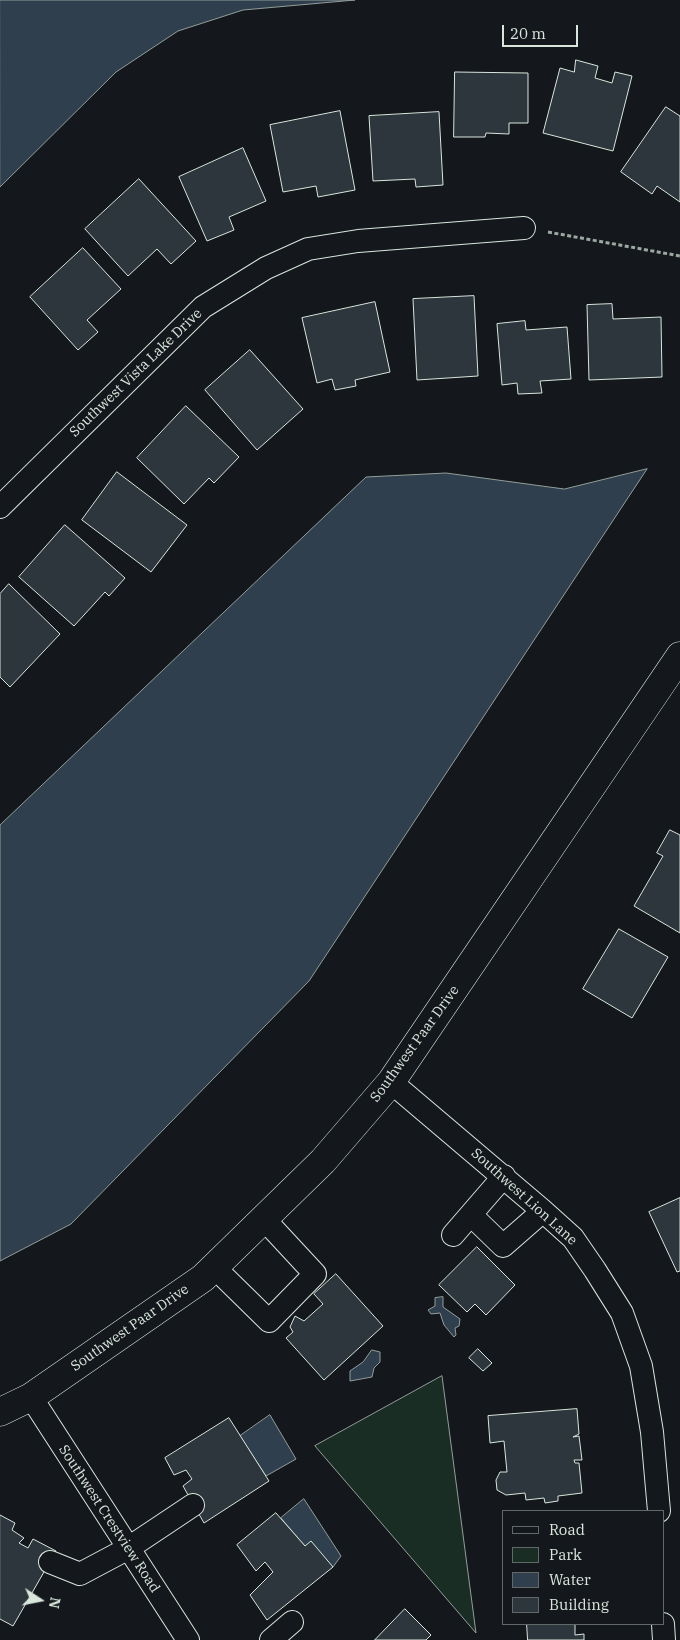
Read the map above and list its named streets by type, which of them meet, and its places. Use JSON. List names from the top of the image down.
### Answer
{
  "streets": {
    "street": [
      "Southwest Vista Lake Drive",
      "Southwest Paar Drive",
      "Southwest Lion Lane",
      "Southwest Crestview Road"
    ]
  },
  "crossings": [
    ["Southwest Paar Drive", "Southwest Lion Lane"],
    ["Southwest Paar Drive", "Southwest Crestview Road"]
  ],
  "legend": [
    "Road",
    "Park",
    "Water",
    "Building"
  ],
  "scale_bar": "20 m",
  "north": "right"
}
